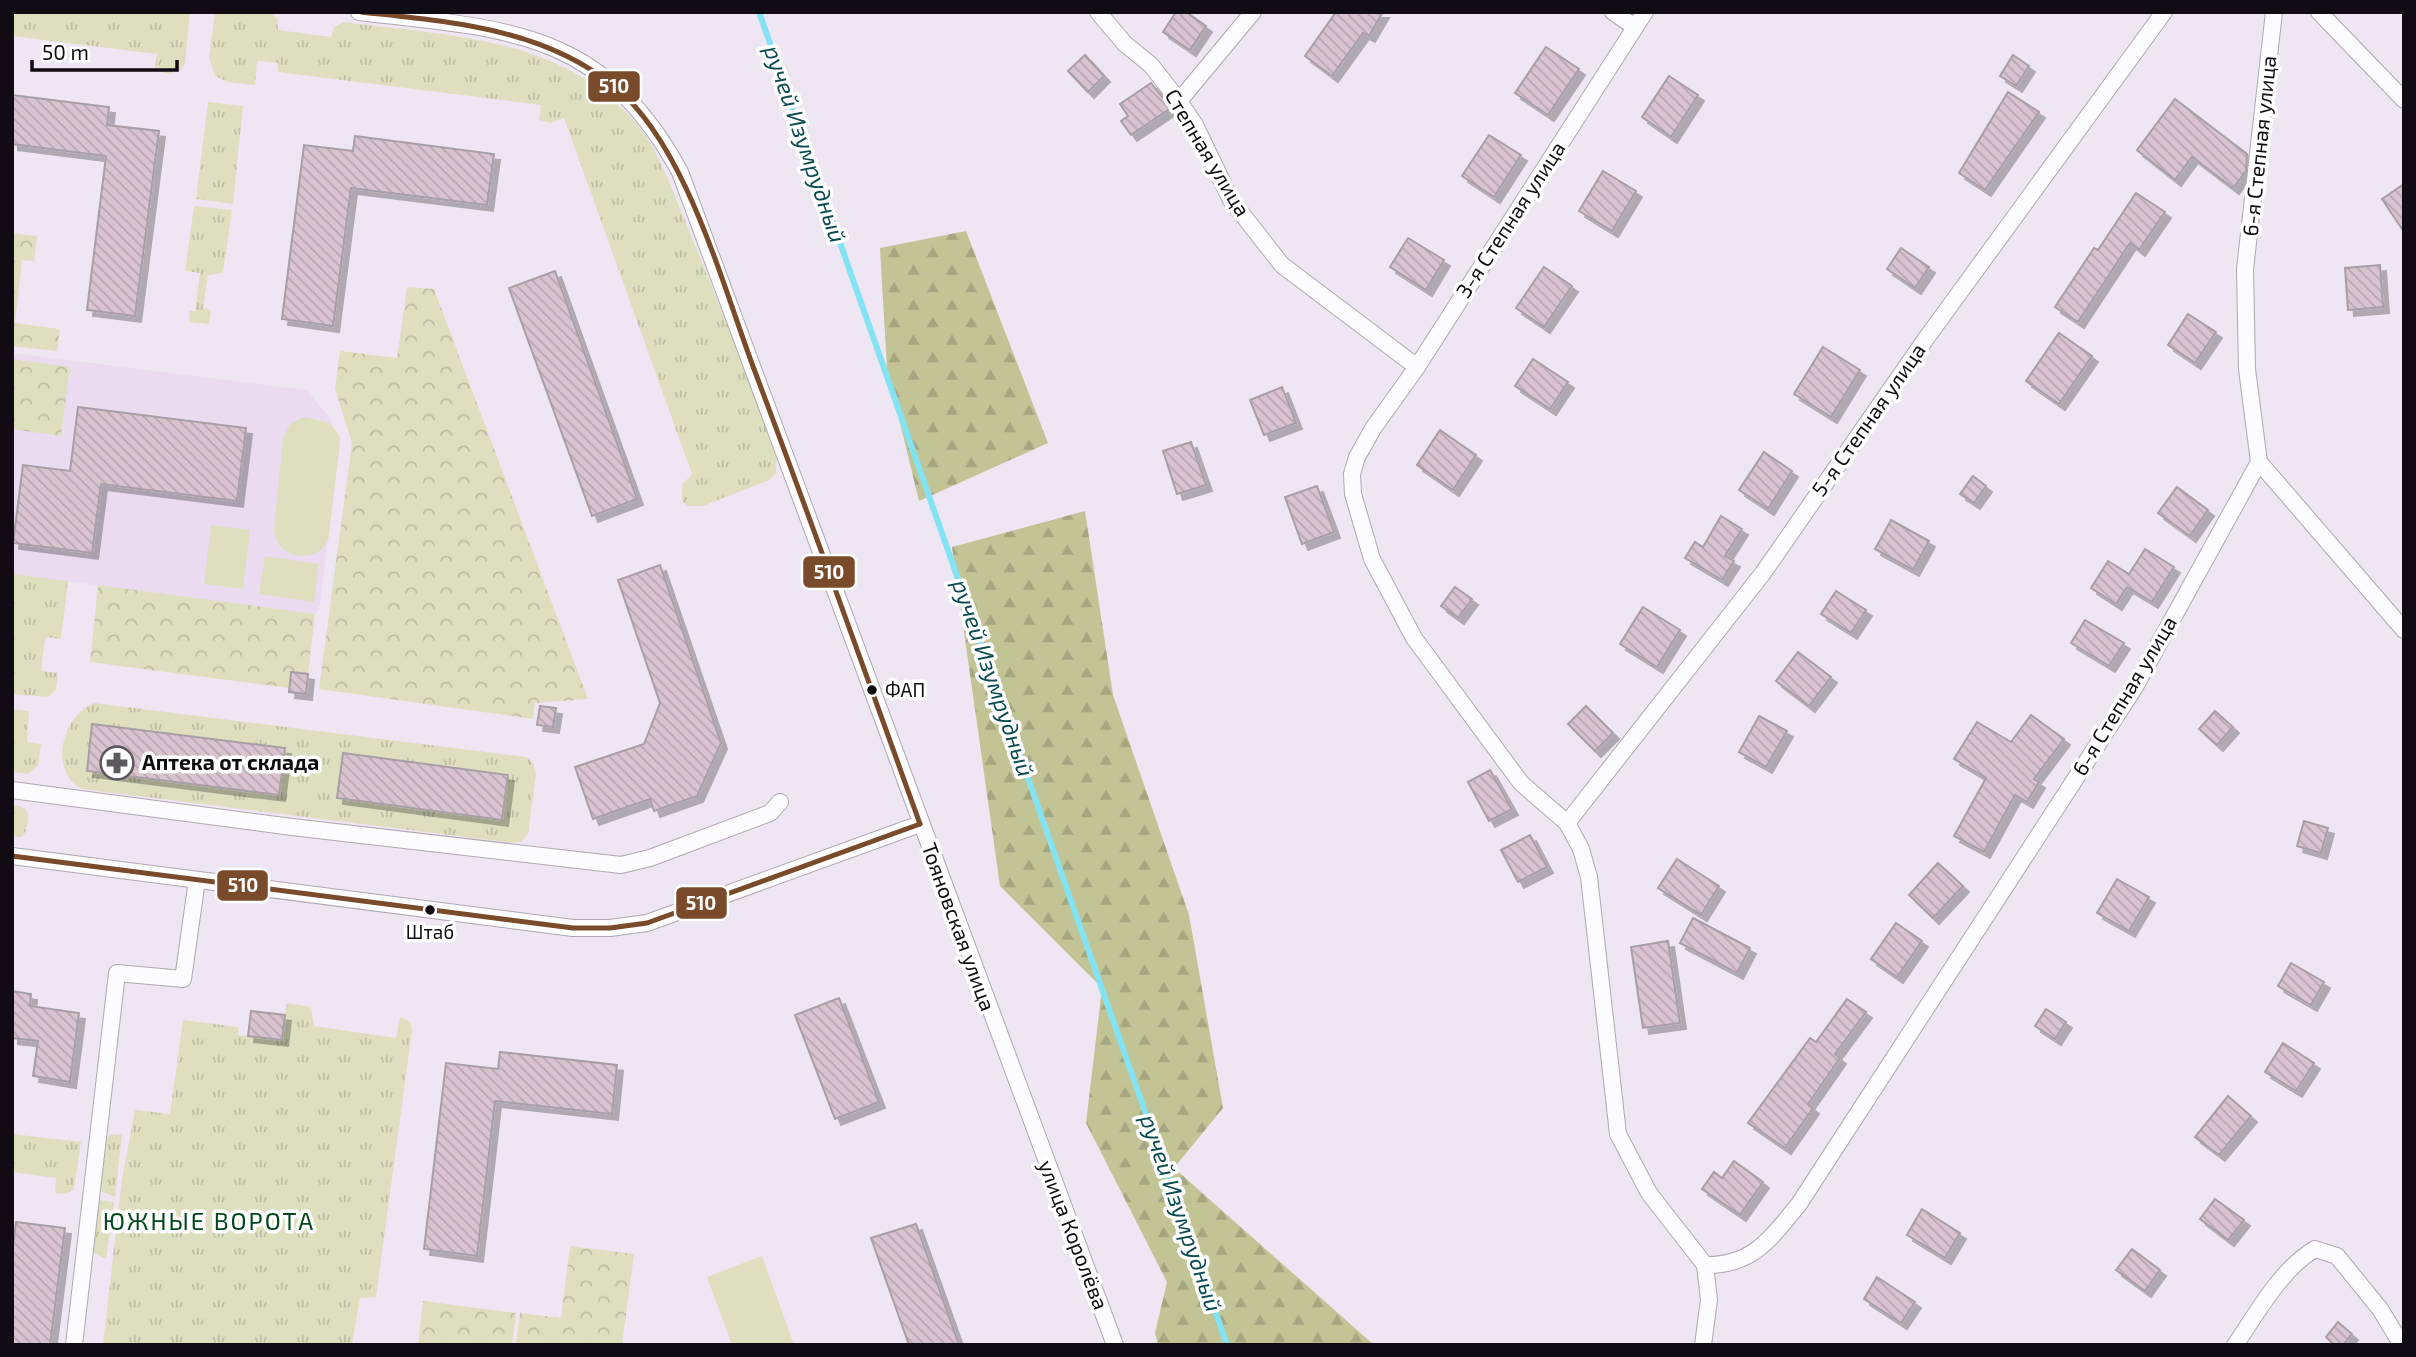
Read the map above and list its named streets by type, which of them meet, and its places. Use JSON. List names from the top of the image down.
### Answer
{
  "streets": {
    "street": [
      "6-я Степная улица",
      "Степная улица",
      "3-я Степная улица",
      "5-я Степная улица",
      "Тояновская улица",
      "улица Королёва"
    ]
  },
  "crossings": [
    ["Степная улица", "3-я Степная улица"],
    ["3-я Степная улица", "5-я Степная улица"],
    ["Тояновская улица", "улица Королёва"]
  ],
  "districts": ["ЮЖНЫЕ ВОРОТА"],
  "water": ["ручей Изумрудный"],
  "places": {
    "other": ["ФАП", "Штаб"],
    "pharmacy": ["Аптека от склада"]
  },
  "lines": ["transit line 510"],
  "scale_bar": "50 m"
}
